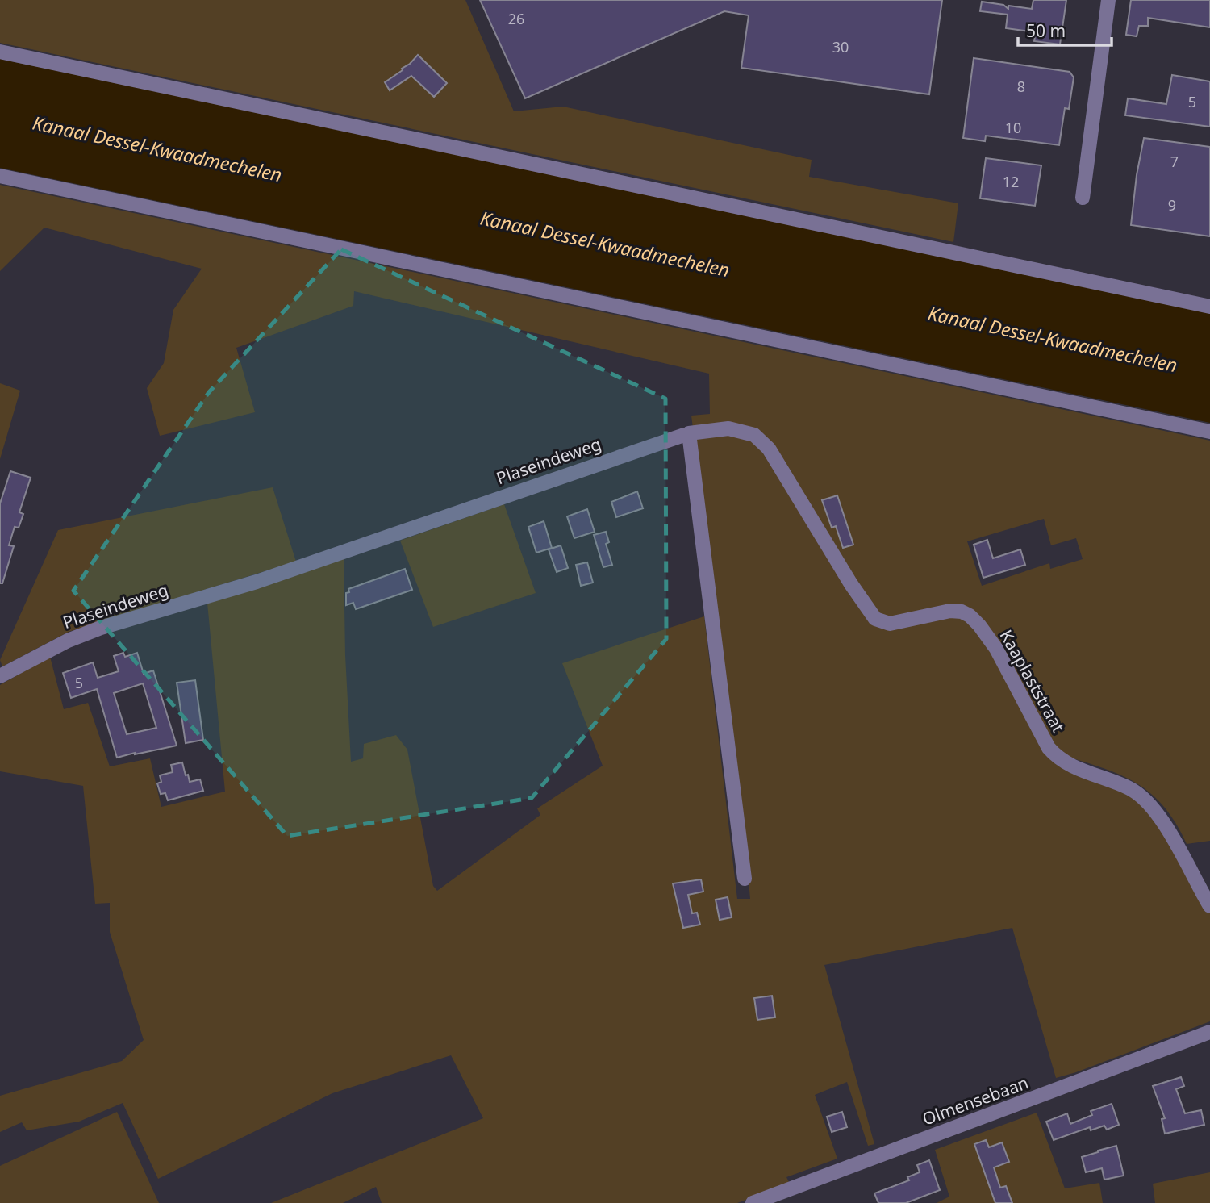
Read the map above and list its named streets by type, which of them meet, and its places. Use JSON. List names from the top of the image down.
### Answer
{
  "streets": {
    "street": ["Plaseindeweg", "Kaaplaststraat", "Olmensebaan"]
  },
  "crossings": [
    ["Plaseindeweg", "Kaaplaststraat"]
  ],
  "water": ["Kanaal Dessel-Kwaadmechelen"],
  "house_numbers": [
    "26",
    "30",
    "8",
    "5",
    "10",
    "7",
    "12",
    "9",
    "5"
  ],
  "scale_bar": "50 m"
}
